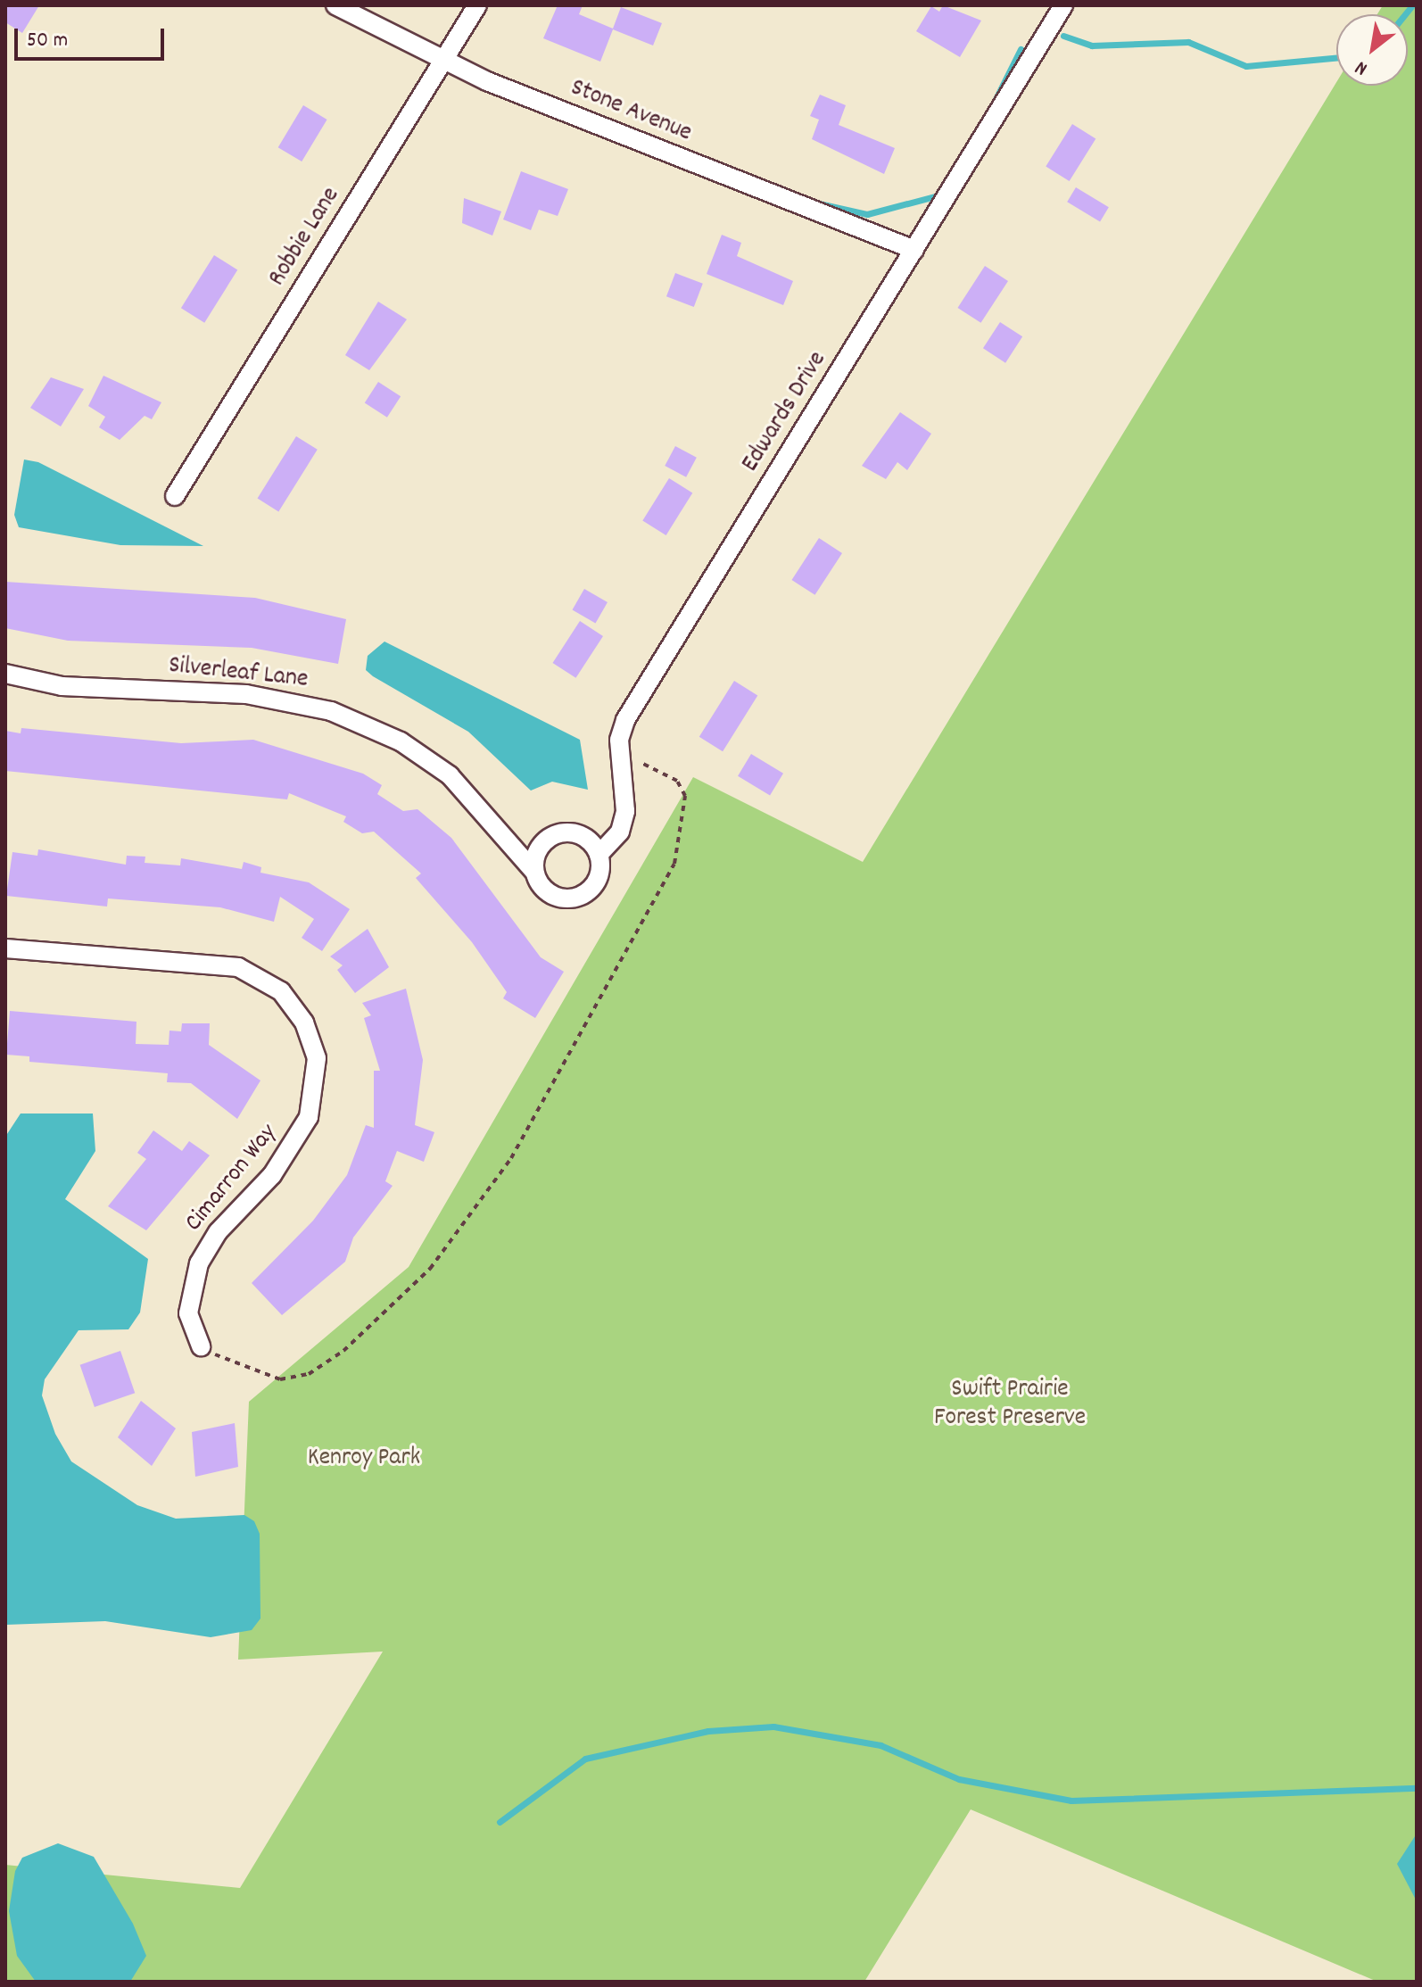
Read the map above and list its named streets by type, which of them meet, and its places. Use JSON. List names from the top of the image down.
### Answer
{
  "streets": {
    "street": [
      "Stone Avenue",
      "Robbie Lane",
      "Edwards Drive",
      "Silverleaf Lane",
      "Cimarron Way"
    ]
  },
  "crossings": [
    ["Stone Avenue", "Robbie Lane"],
    ["Stone Avenue", "Edwards Drive"],
    ["Edwards Drive", "Silverleaf Lane"]
  ],
  "parks": ["Swift Prairie Forest Preserve", "Kenroy Park"],
  "scale_bar": "50 m",
  "north": "bottom left"
}
